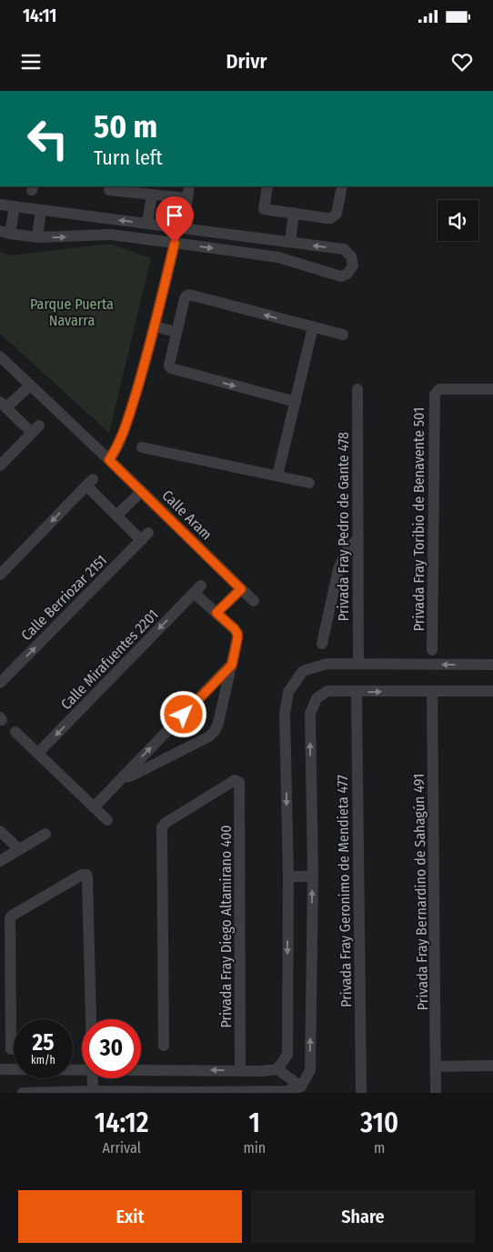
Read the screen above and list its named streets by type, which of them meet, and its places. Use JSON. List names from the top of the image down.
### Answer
{
  "streets": {
    "street": [
      "Calle Aram",
      "Privada Fray Toribio de Benavente 501",
      "Privada Fray Pedro de Gante 478",
      "Calle Berriozar 2151",
      "Calle Mirafuentes 2201",
      "Privada Fray Geronimo de Mendieta 477",
      "Privada Fray Bernardino de Sahagún 491",
      "Privada Fray Diego Altamirano 400"
    ]
  },
  "one_way": ["Calle Berriozar 2151"],
  "parks": ["Parque Puerta Navarra"],
  "page": {
    "status": "14:11",
    "header": "Drivr",
    "turn": ["50 m", "Turn left"],
    "speed": "25 km/h",
    "limit": "30",
    "eta": [
      "14:12",
      "Arrival",
      "1",
      "min",
      "310",
      "m"
    ],
    "buttons": ["Exit", "Share"]
  }
}
